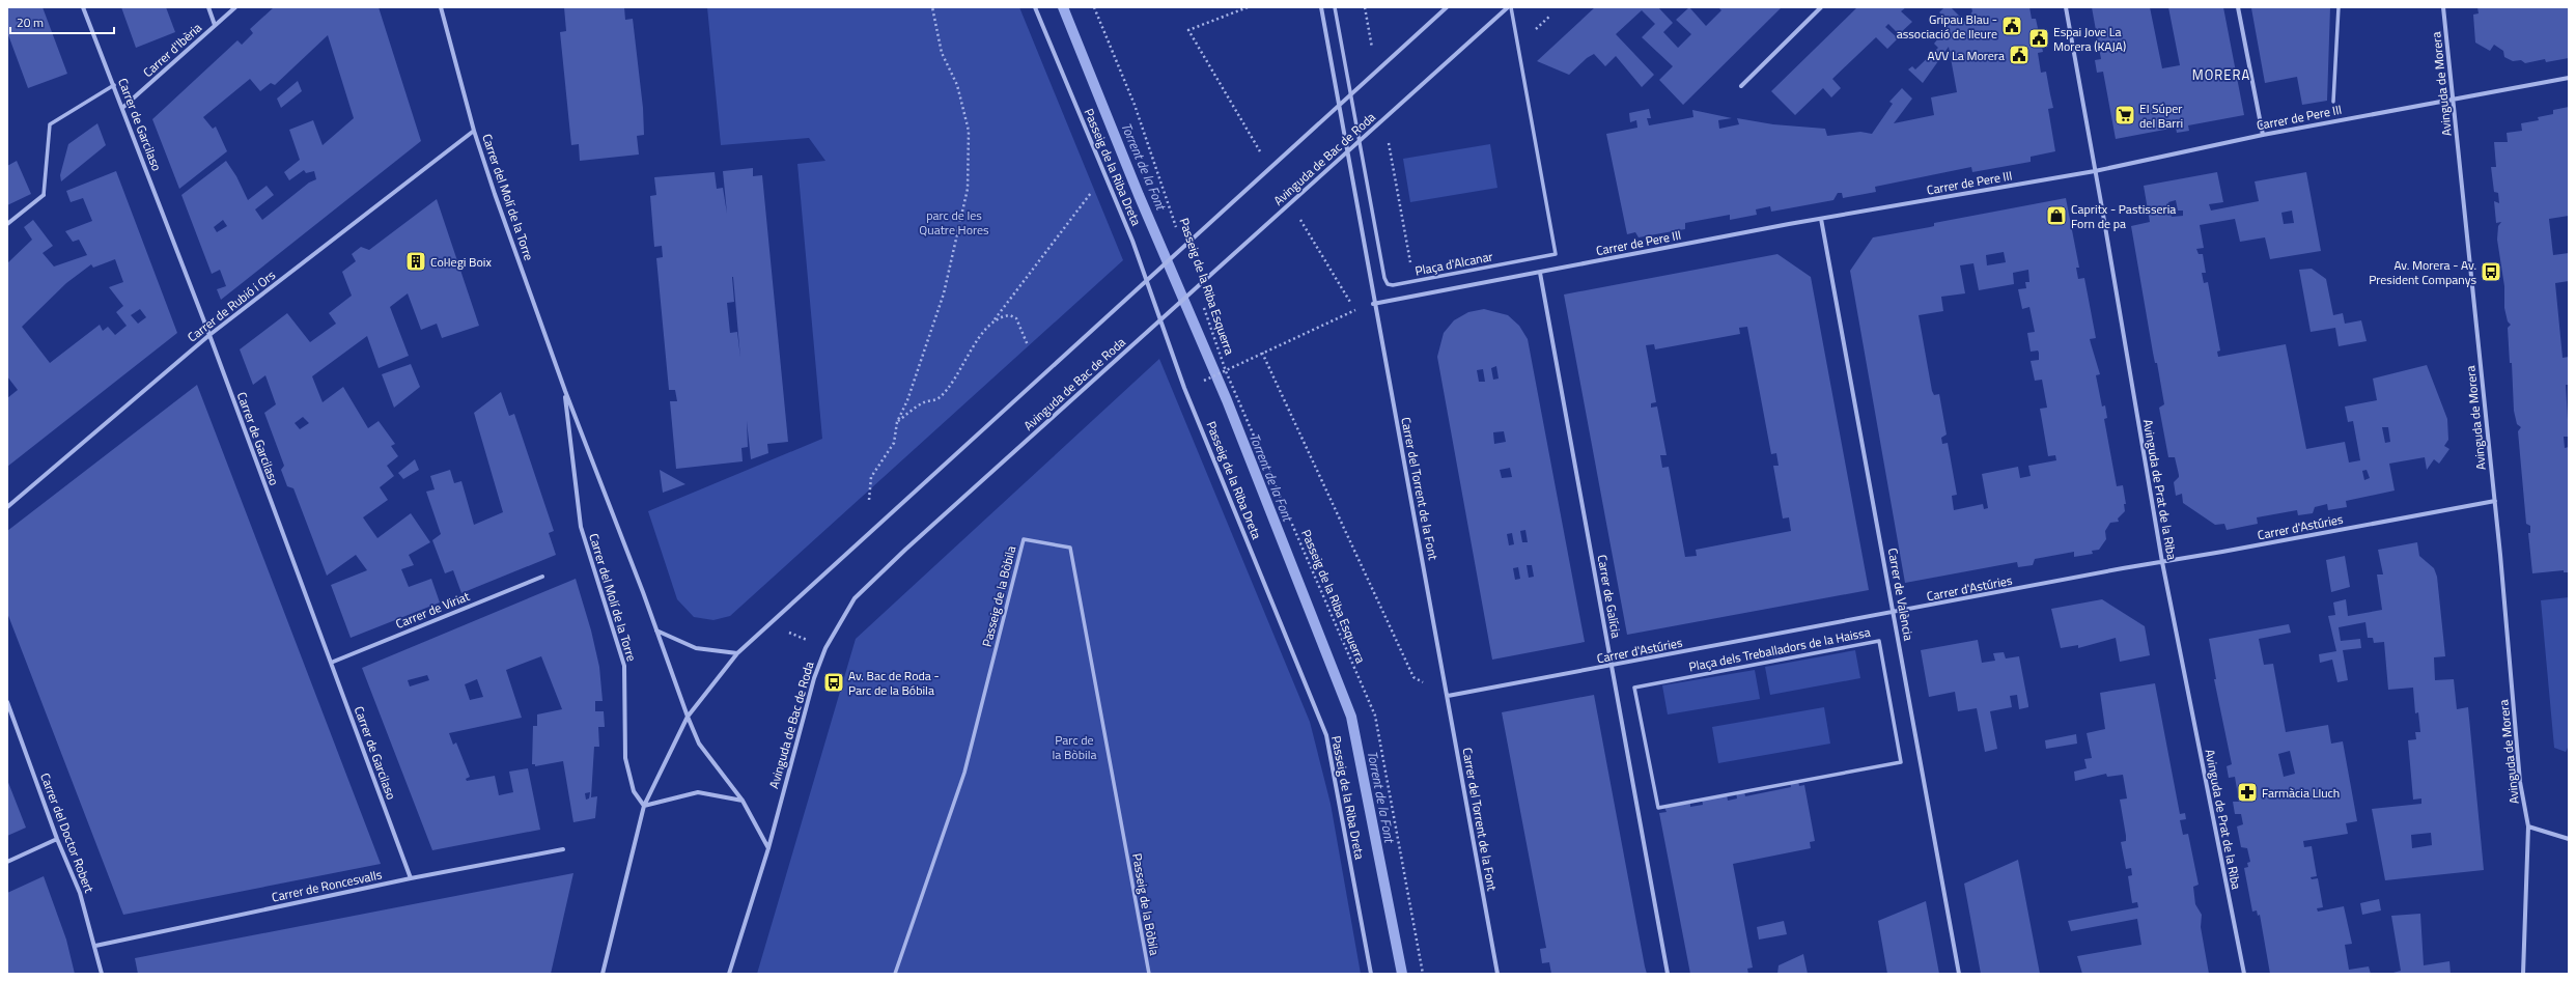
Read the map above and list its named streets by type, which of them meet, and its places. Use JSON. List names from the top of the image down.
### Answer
{
  "streets": {
    "street": [
      "Carrer d'Ibèria",
      "Avinguda de Morera",
      "Carrer de Pere III",
      "Carrer de Garcilaso",
      "Avinguda de Bac de Roda",
      "Passeig de la Riba Dreta",
      "Carrer del Molí de la Torre",
      "Plaça d'Alcanar",
      "Carrer de Rubió i Ors",
      "Carrer del Torrent de la Font",
      "Avinguda de Prat de la Riba",
      "Carrer d'Astúries",
      "Carrer de València",
      "Passeig de la Bòbila",
      "Carrer de Galícia",
      "Carrer de Viriat",
      "Plaça dels Treballadors de la Haissa",
      "Carrer del Doctor Robert",
      "Carrer de Roncesvalls"
    ],
    "path": ["Passeig de la Riba Esquerra"]
  },
  "crossings": [
    ["Carrer d'Ibèria", "Carrer de Garcilaso"],
    ["Avinguda de Morera", "Carrer de Pere III"],
    ["Avinguda de Morera", "Carrer d'Astúries"],
    ["Carrer de Pere III", "Carrer del Torrent de la Font"],
    ["Carrer de Pere III", "Avinguda de Prat de la Riba"],
    ["Carrer de Pere III", "Carrer de València"],
    ["Carrer de Pere III", "Carrer de Galícia"],
    ["Carrer de Garcilaso", "Carrer de Rubió i Ors"],
    ["Carrer de Garcilaso", "Carrer de Viriat"],
    ["Carrer de Garcilaso", "Carrer de Roncesvalls"],
    ["Avinguda de Bac de Roda", "Carrer del Molí de la Torre"],
    ["Avinguda de Bac de Roda", "Plaça d'Alcanar"],
    ["Carrer del Molí de la Torre", "Carrer de Rubió i Ors"],
    ["Carrer del Torrent de la Font", "Carrer d'Astúries"],
    ["Avinguda de Prat de la Riba", "Carrer d'Astúries"],
    ["Carrer d'Astúries", "Carrer de València"],
    ["Carrer d'Astúries", "Carrer de Galícia"],
    ["Carrer del Doctor Robert", "Carrer de Roncesvalls"]
  ],
  "districts": ["MORERA"],
  "water": ["Torrent de la Font"],
  "parks": ["parc de les Quatre Hores", "Parc de la Bòbila"],
  "places": {
    "public building": ["Gripau Blau - associació de lleure", "Espai Jove La Morera (KAJA)", "AVV La Morera"],
    "supermarket": ["El Súper del Barri"],
    "shop": ["Capritx - Pastisseria Forn de pa"],
    "building": ["Col·legi Boix"],
    "bus stop": ["Av. Morera - Av. President Companys", "Av. Bac de Roda - Parc de la Bóbila"],
    "pharmacy": ["Farmàcia Lluch"]
  },
  "scale_bar": "20 m"
}
